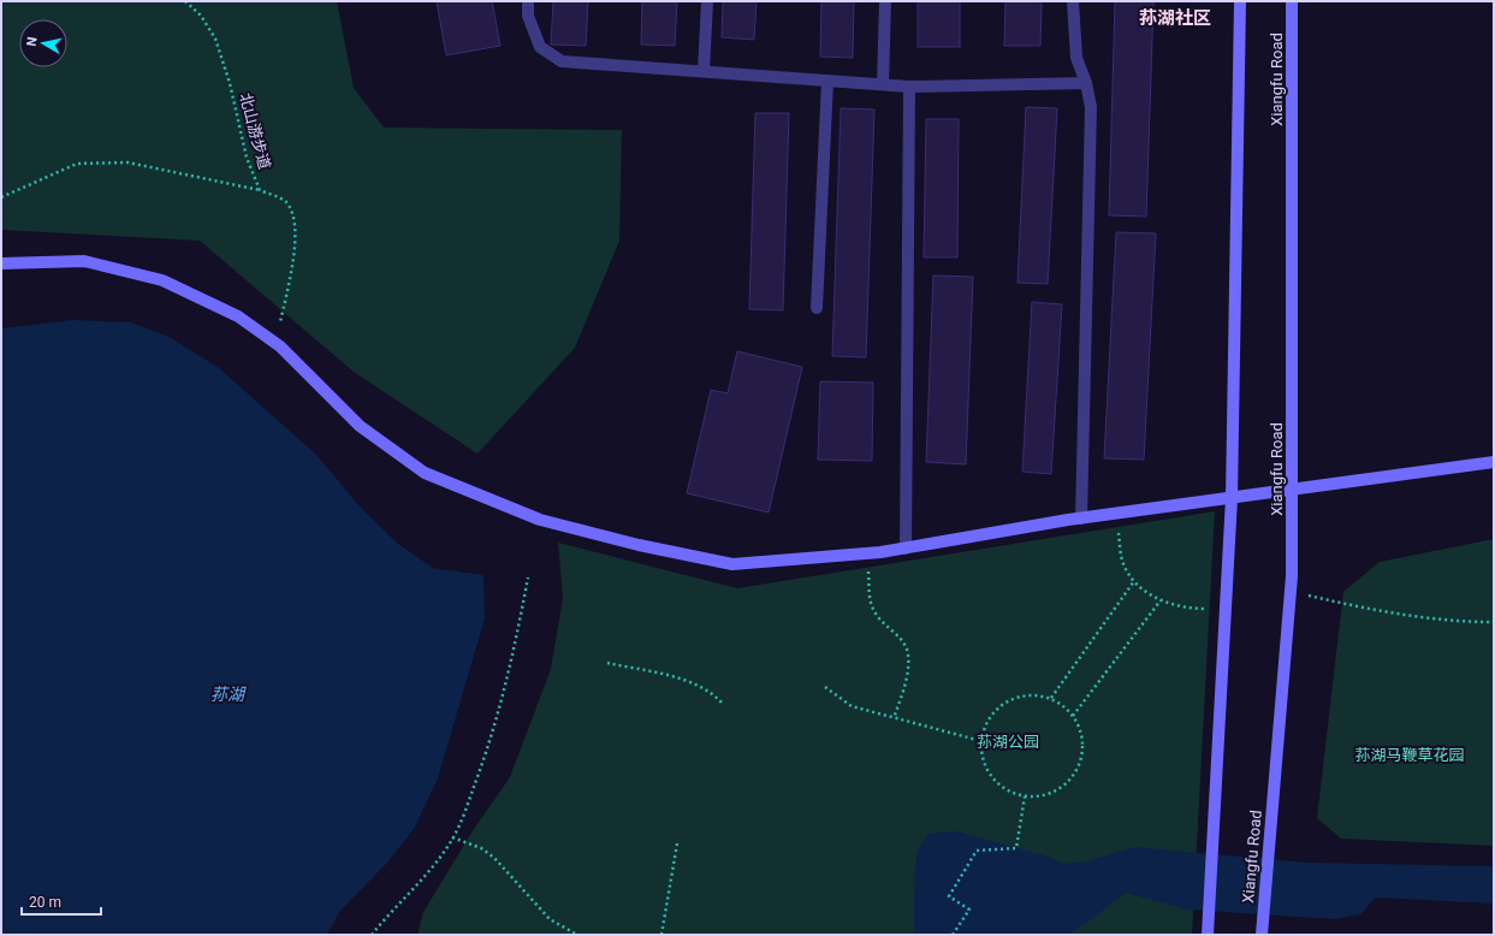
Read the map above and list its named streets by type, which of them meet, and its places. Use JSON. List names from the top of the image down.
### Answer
{
  "streets": {
    "main road": ["Xiangfu Road"],
    "path": ["北山游步道"]
  },
  "districts": ["荪湖社区"],
  "water": ["荪湖"],
  "parks": ["荪湖公园", "荪湖马鞭草花园"],
  "scale_bar": "20 m",
  "north": "left"
}
